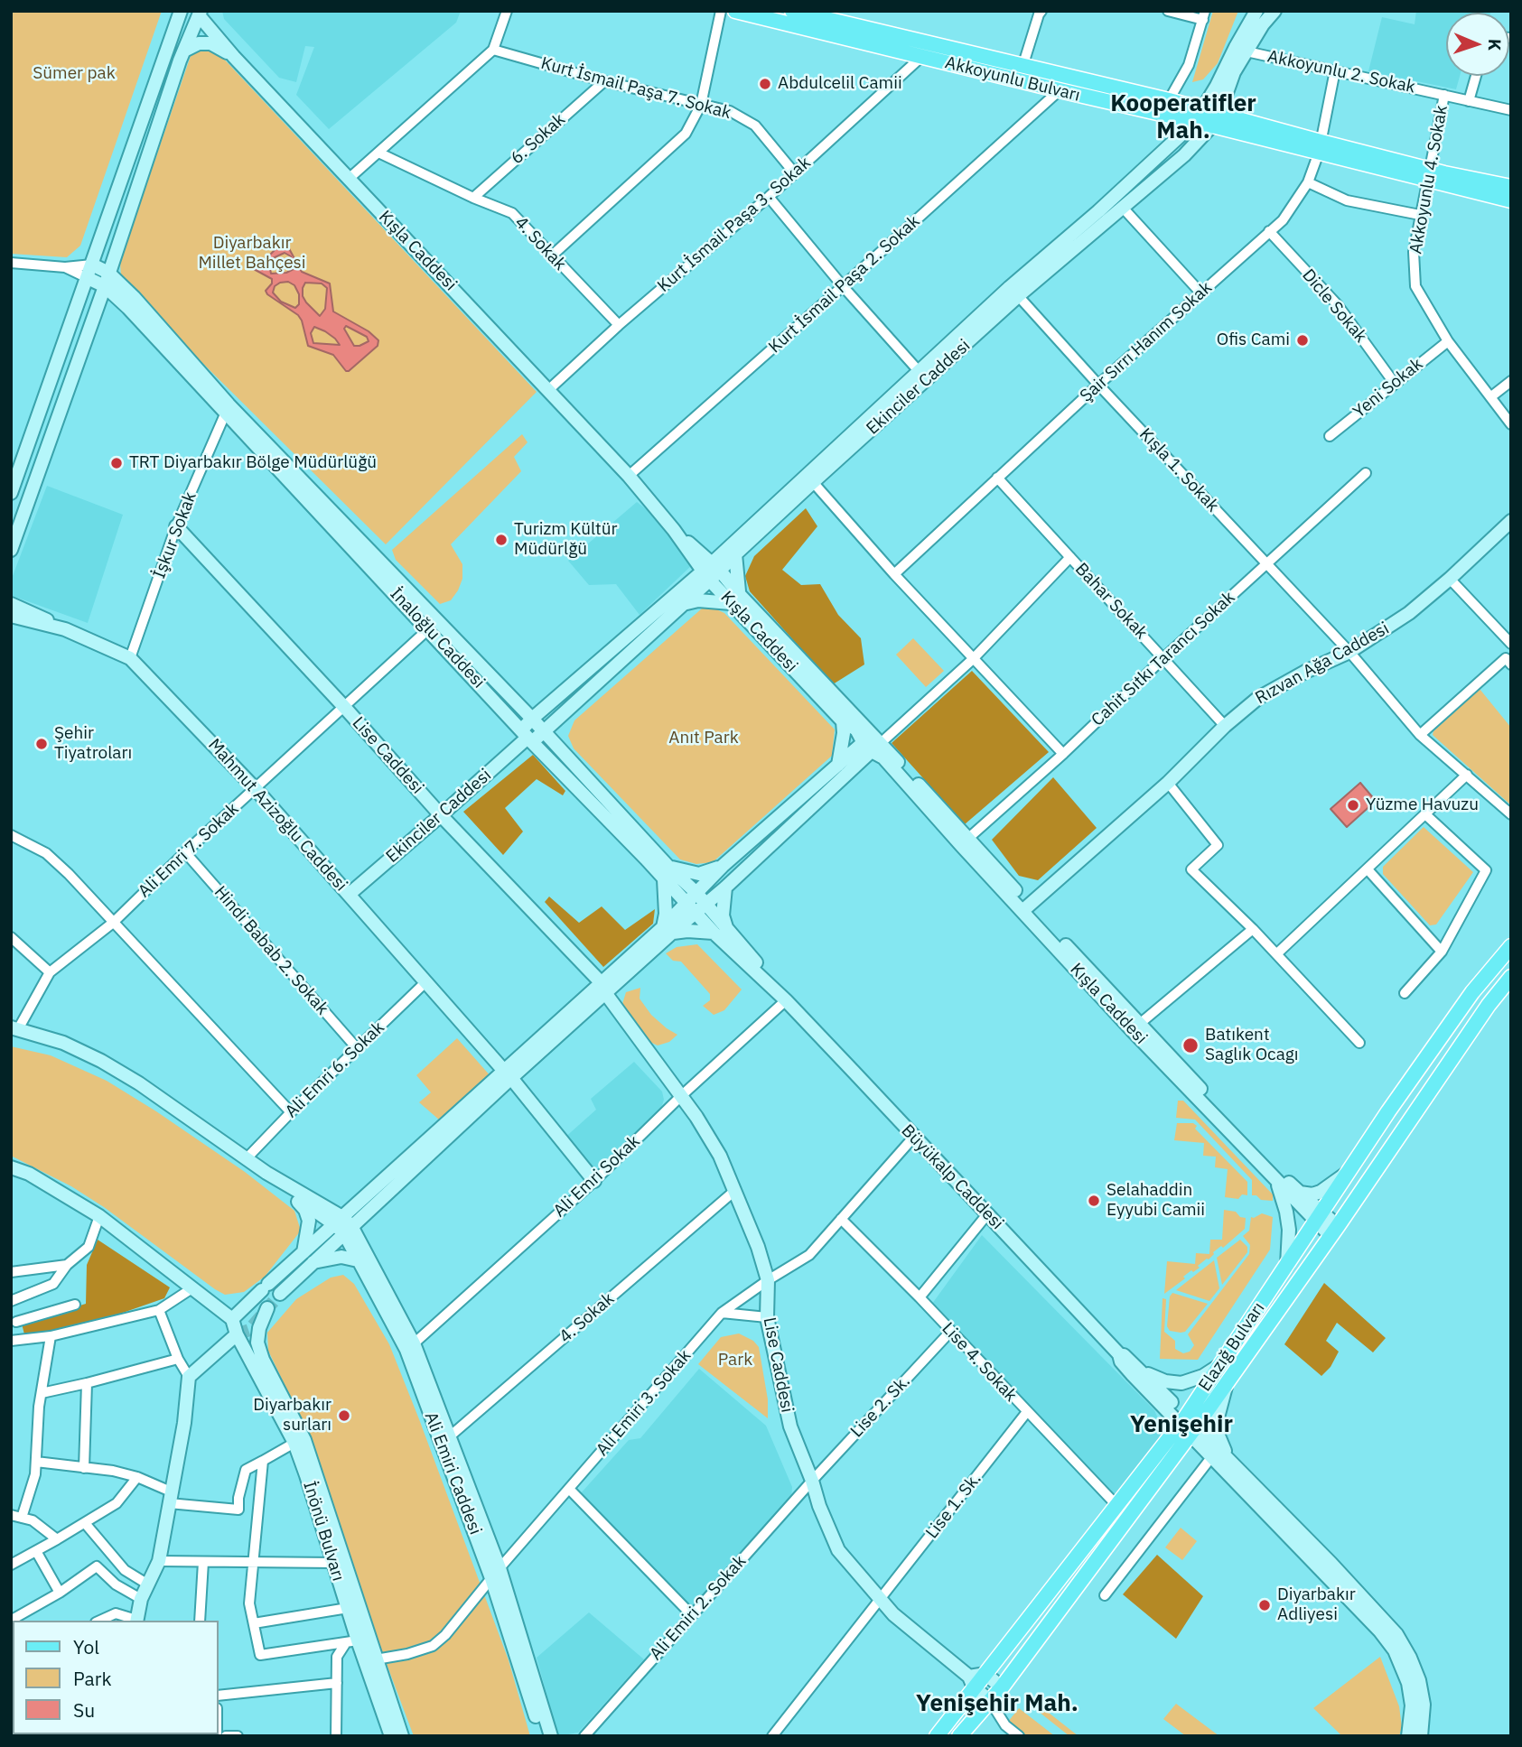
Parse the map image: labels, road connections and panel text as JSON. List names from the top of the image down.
{
  "streets": {
    "main road": ["Akkoyunlu Bulvarı", "Elazığ Bulvarı"],
    "street": [
      "Akkoyunlu 2. Sokak",
      "Kurt İsmail Paşa 7. Sokak",
      "6. Sokak",
      "Akkoyunlu 4. Sokak",
      "Kurt İsmail Paşa 3. Sokak",
      "4. Sokak",
      "Kışla Caddesi",
      "Kurt İsmail Paşa 2. Sokak",
      "Dicle Sokak",
      "Şair Sırrı Hanım Sokak",
      "Ekinciler Caddesi",
      "Yeni Sokak",
      "Kışla 1. Sokak",
      "İşkur Sokak",
      "Bahar Sokak",
      "İnaloğlu Caddesi",
      "Cahit Sıtkı Tarancı Sokak",
      "Rızvan Ağa Caddesi",
      "Lise Caddesi",
      "Mahmut Azizoğlu Caddesi",
      "Ali Emri 7. Sokak",
      "Hindi Babab 2. Sokak",
      "Ali Emri 6. Sokak",
      "Ali Emri Sokak",
      "Büyükalp Caddesi",
      "Lise 4. Sokak",
      "Ali Emiri 3. Sokak",
      "Lise 2. Sk.",
      "Ali Emiri Caddesi",
      "Lise 1. Sk.",
      "İnönü Bulvarı",
      "Ali Emiri 2. Sokak"
    ]
  },
  "crossings": [
    ["Akkoyunlu 2. Sokak", "Akkoyunlu 4. Sokak"],
    ["Akkoyunlu 2. Sokak", "Şair Sırrı Hanım Sokak"],
    ["Akkoyunlu 2. Sokak", "Ekinciler Caddesi"],
    ["Akkoyunlu Bulvarı", "Akkoyunlu 4. Sokak"],
    ["Akkoyunlu Bulvarı", "Kurt İsmail Paşa 3. Sokak"],
    ["Akkoyunlu Bulvarı", "Kurt İsmail Paşa 2. Sokak"],
    ["Akkoyunlu Bulvarı", "Şair Sırrı Hanım Sokak"],
    ["Akkoyunlu Bulvarı", "Ekinciler Caddesi"],
    ["Kurt İsmail Paşa 7. Sokak", "6. Sokak"],
    ["Kurt İsmail Paşa 7. Sokak", "Kurt İsmail Paşa 3. Sokak"],
    ["6. Sokak", "4. Sokak"],
    ["Akkoyunlu 4. Sokak", "Yeni Sokak"],
    ["Kurt İsmail Paşa 3. Sokak", "4. Sokak"],
    ["Kurt İsmail Paşa 3. Sokak", "Kışla Caddesi"],
    ["4. Sokak", "Lise Caddesi"],
    ["4. Sokak", "Ali Emiri Caddesi"],
    ["Kışla Caddesi", "Kurt İsmail Paşa 2. Sokak"],
    ["Kışla Caddesi", "Ekinciler Caddesi"],
    ["Kışla Caddesi", "Cahit Sıtkı Tarancı Sokak"],
    ["Kışla Caddesi", "Rızvan Ağa Caddesi"],
    ["Kışla Caddesi", "Elazığ Bulvarı"],
    ["Dicle Sokak", "Şair Sırrı Hanım Sokak"],
    ["Dicle Sokak", "Yeni Sokak"],
    ["Şair Sırrı Hanım Sokak", "Kışla 1. Sokak"],
    ["Şair Sırrı Hanım Sokak", "Bahar Sokak"],
    ["Ekinciler Caddesi", "Kışla 1. Sokak"],
    ["Ekinciler Caddesi", "İnaloğlu Caddesi"],
    ["Ekinciler Caddesi", "Lise Caddesi"],
    ["Ekinciler Caddesi", "Mahmut Azizoğlu Caddesi"],
    ["Kışla 1. Sokak", "Cahit Sıtkı Tarancı Sokak"],
    ["Kışla 1. Sokak", "Rızvan Ağa Caddesi"],
    ["İşkur Sokak", "İnaloğlu Caddesi"],
    ["İşkur Sokak", "Lise Caddesi"],
    ["İşkur Sokak", "Mahmut Azizoğlu Caddesi"],
    ["Bahar Sokak", "Cahit Sıtkı Tarancı Sokak"],
    ["Bahar Sokak", "Rızvan Ağa Caddesi"],
    ["İnaloğlu Caddesi", "Ali Emri 7. Sokak"],
    ["İnaloğlu Caddesi", "Büyükalp Caddesi"],
    ["Lise Caddesi", "Ali Emri 7. Sokak"],
    ["Lise Caddesi", "Ali Emri Sokak"],
    ["Lise Caddesi", "Elazığ Bulvarı"],
    ["Lise Caddesi", "Ali Emiri 3. Sokak"],
    ["Lise Caddesi", "Lise 2. Sk."],
    ["Lise Caddesi", "Lise 1. Sk."],
    ["Lise Caddesi", "Ali Emiri 2. Sokak"],
    ["Mahmut Azizoğlu Caddesi", "Ali Emri 7. Sokak"],
    ["Mahmut Azizoğlu Caddesi", "Ali Emri 6. Sokak"],
    ["Mahmut Azizoğlu Caddesi", "Ali Emri Sokak"],
    ["Ali Emri 7. Sokak", "Hindi Babab 2. Sokak"],
    ["Hindi Babab 2. Sokak", "Ali Emri 6. Sokak"],
    ["Ali Emri Sokak", "Büyükalp Caddesi"],
    ["Ali Emri Sokak", "Ali Emiri Caddesi"],
    ["Büyükalp Caddesi", "Elazığ Bulvarı"],
    ["Büyükalp Caddesi", "Ali Emiri 3. Sokak"],
    ["Elazığ Bulvarı", "Lise 4. Sokak"],
    ["Lise 4. Sokak", "Ali Emiri 3. Sokak"],
    ["Lise 4. Sokak", "Lise 2. Sk."],
    ["Lise 4. Sokak", "Lise 1. Sk."],
    ["Ali Emiri 3. Sokak", "Ali Emiri Caddesi"],
    ["Lise 2. Sk.", "Ali Emiri 2. Sokak"]
  ],
  "districts": ["Kooperatifler Mah.", "Yenişehir", "Yenişehir Mah."],
  "parks": [
    "Sümer pak",
    "Diyarbakır Millet Bahçesi",
    "Anıt Park",
    "Park"
  ],
  "places": [
    "Abdulcelil Camii",
    "Ofis Cami",
    "TRT Diyarbakır Bölge Müdürlüğü",
    "Turizm Kültür Müdürlğü",
    "Şehir Tiyatroları",
    "Yüzme Havuzu",
    "Batıkent Saglık Ocagı",
    "Selahaddin Eyyubi Camii",
    "Diyarbakır surları",
    "Diyarbakır Adliyesi"
  ],
  "legend": ["Yol", "Park", "Su"],
  "north": "right"
}
